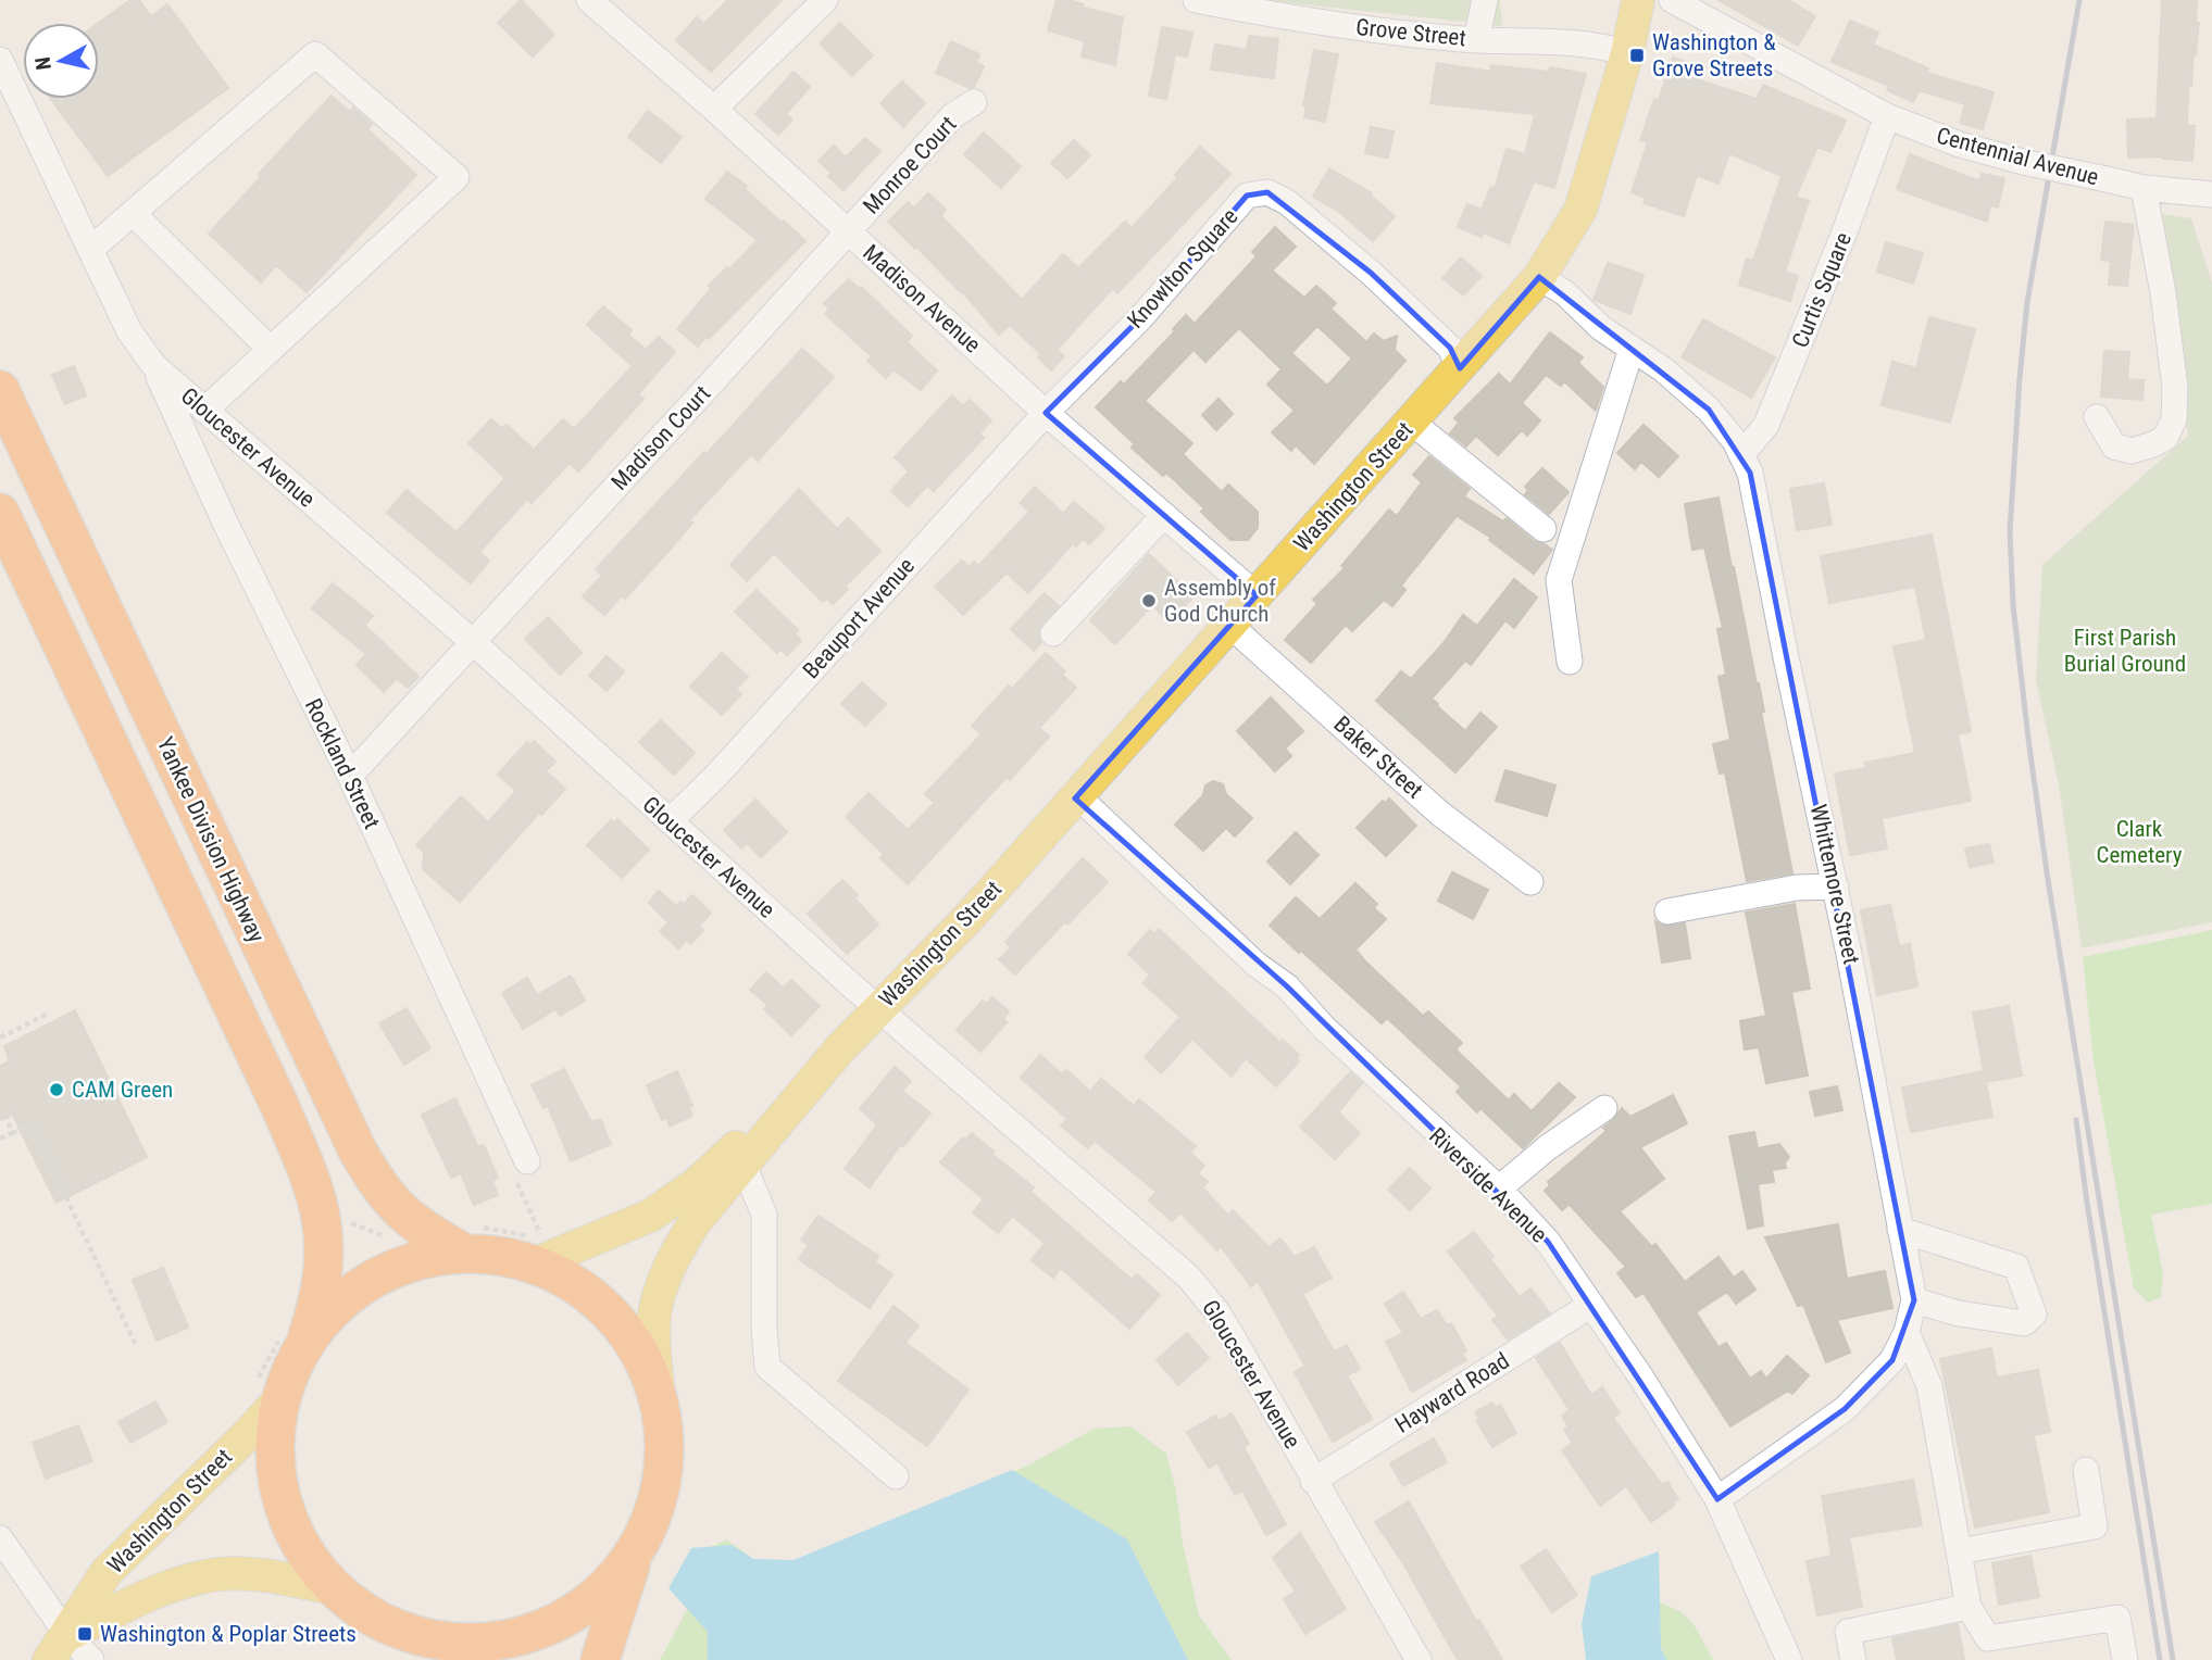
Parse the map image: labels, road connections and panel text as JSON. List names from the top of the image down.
{
  "streets": {
    "highway": ["Yankee Division Highway"],
    "main road": ["Washington Street"],
    "street": [
      "Grove Street",
      "Centennial Avenue",
      "Monroe Court",
      "Knowlton Square",
      "Curtis Square",
      "Madison Avenue",
      "Madison Court",
      "Gloucester Avenue",
      "Beauport Avenue",
      "Baker Street",
      "Rockland Street",
      "Whittemore Street",
      "Riverside Avenue",
      "Hayward Road"
    ]
  },
  "crossings": [
    ["Grove Street", "Washington Street"],
    ["Centennial Avenue", "Curtis Square"],
    ["Monroe Court", "Madison Avenue"],
    ["Monroe Court", "Madison Court"],
    ["Knowlton Square", "Madison Avenue"],
    ["Knowlton Square", "Washington Street"],
    ["Knowlton Square", "Beauport Avenue"],
    ["Curtis Square", "Whittemore Street"],
    ["Madison Avenue", "Madison Court"],
    ["Madison Avenue", "Washington Street"],
    ["Madison Avenue", "Beauport Avenue"],
    ["Madison Court", "Gloucester Avenue"],
    ["Madison Court", "Rockland Street"],
    ["Gloucester Avenue", "Washington Street"],
    ["Gloucester Avenue", "Beauport Avenue"],
    ["Gloucester Avenue", "Rockland Street"],
    ["Gloucester Avenue", "Hayward Road"],
    ["Washington Street", "Baker Street"],
    ["Washington Street", "Whittemore Street"],
    ["Washington Street", "Riverside Avenue"],
    ["Whittemore Street", "Riverside Avenue"],
    ["Riverside Avenue", "Hayward Road"]
  ],
  "parks": ["First Parish Burial Ground", "Clark Cemetery"],
  "places": {
    "transit": ["Washington & Grove Streets", "Washington & Poplar Streets"],
    "other": ["Assembly of God Church", "CAM Green"]
  },
  "north": "left"
}
